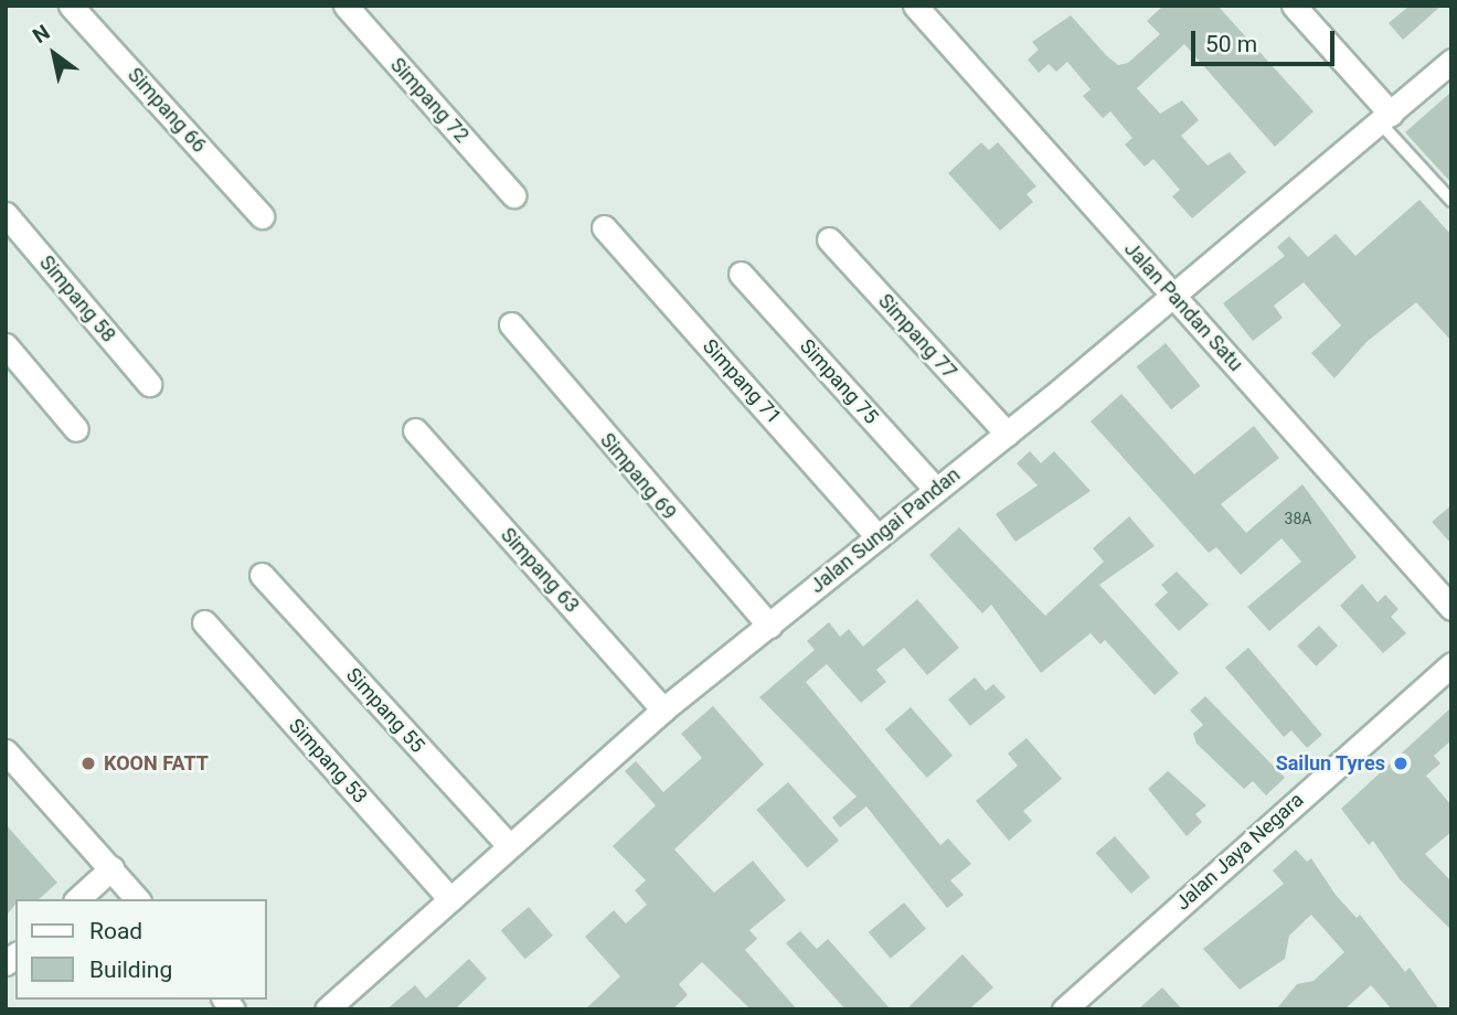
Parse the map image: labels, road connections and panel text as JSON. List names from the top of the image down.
{
  "streets": {
    "street": [
      "Simpang 72",
      "Simpang 66",
      "Simpang 58",
      "Jalan Pandan Satu",
      "Simpang 77",
      "Simpang 71",
      "Simpang 75",
      "Simpang 69",
      "Jalan Sungai Pandan",
      "Simpang 63",
      "Simpang 55",
      "Simpang 53",
      "Jalan Jaya Negara"
    ]
  },
  "crossings": [
    ["Jalan Pandan Satu", "Jalan Sungai Pandan"],
    ["Simpang 77", "Jalan Sungai Pandan"],
    ["Simpang 71", "Jalan Sungai Pandan"],
    ["Simpang 75", "Jalan Sungai Pandan"],
    ["Simpang 69", "Jalan Sungai Pandan"],
    ["Jalan Sungai Pandan", "Simpang 63"],
    ["Jalan Sungai Pandan", "Simpang 55"],
    ["Jalan Sungai Pandan", "Simpang 53"]
  ],
  "places": ["KOON FATT", "Sailun Tyres"],
  "house_numbers": ["38A"],
  "legend": ["Road", "Building"],
  "scale_bar": "50 m",
  "north": "top left"
}
